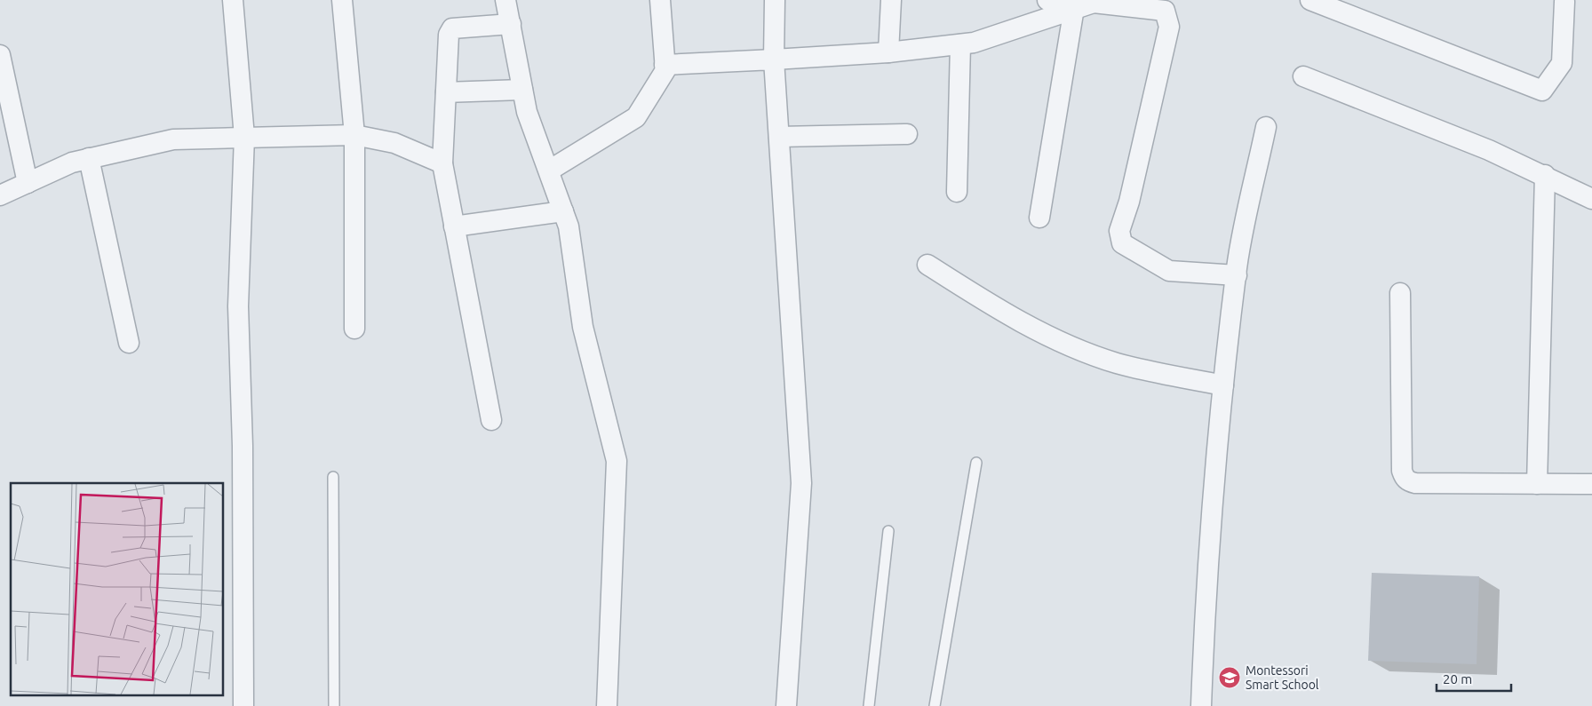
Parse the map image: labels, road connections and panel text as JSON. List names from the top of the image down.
{
  "places": {
    "school or university": ["Montessori Smart School"]
  },
  "scale_bar": "20 m"
}
